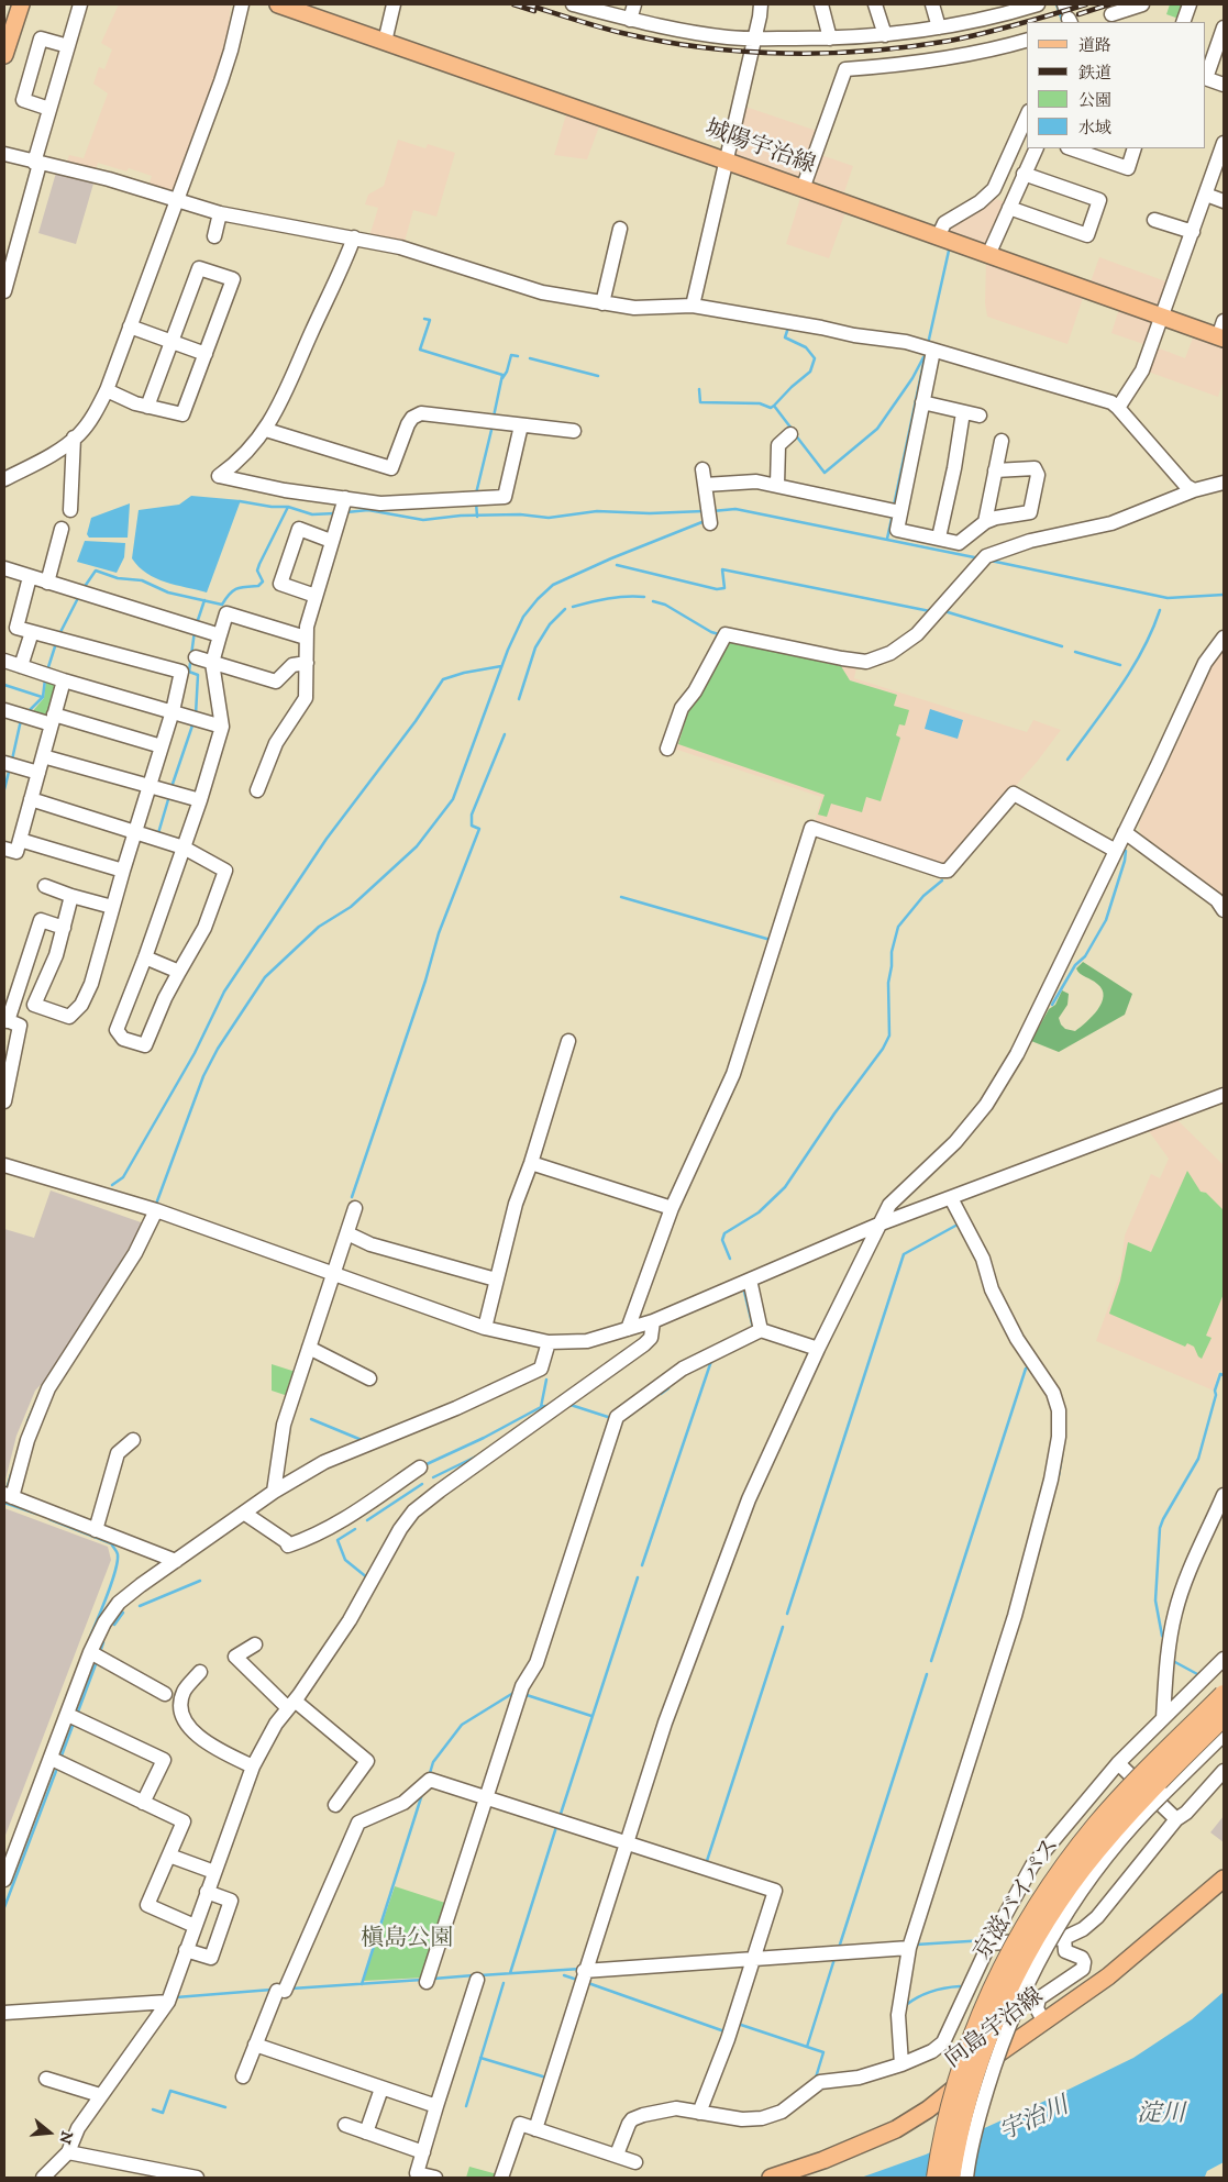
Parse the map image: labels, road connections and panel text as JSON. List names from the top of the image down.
{
  "streets": {
    "highway": ["京滋バイパス"],
    "main road": ["城陽宇治線", "向島宇治線"]
  },
  "water": ["淀川", "宇治川"],
  "parks": ["槇島公園"],
  "legend": [
    "道路",
    "鉄道",
    "公園",
    "水域"
  ],
  "north": "right"
}
